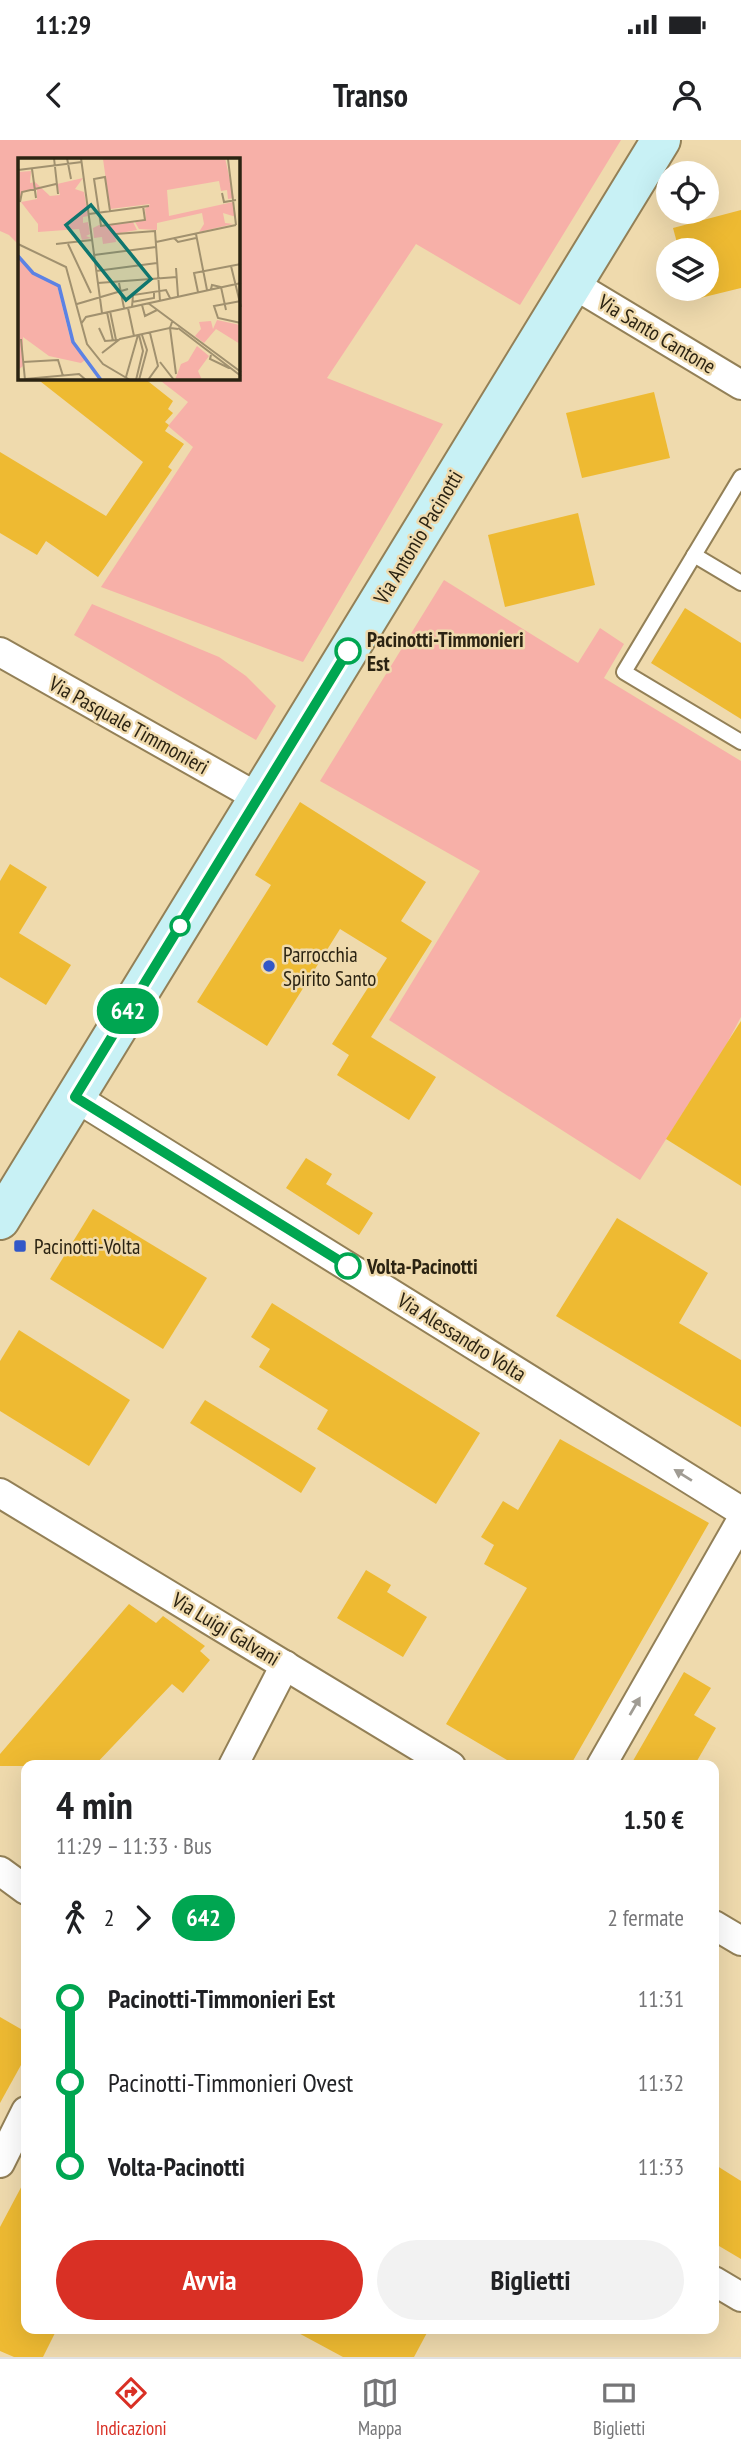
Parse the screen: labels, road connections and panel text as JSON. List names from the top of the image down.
{
  "streets": {
    "main road": ["Via Antonio Pacinotti"],
    "street": [
      "Via Santo Cantone",
      "Via Pasquale Timmonieri",
      "Via Alessandro Volta",
      "Via Luigi Galvani"
    ]
  },
  "crossings": [
    ["Via Santo Cantone", "Via Antonio Pacinotti"],
    ["Via Antonio Pacinotti", "Via Pasquale Timmonieri"],
    ["Via Antonio Pacinotti", "Via Alessandro Volta"]
  ],
  "one_way": ["Via Alessandro Volta"],
  "places": {
    "other": ["Pacinotti-Timmonieri Est", "Parrocchia Spirito Santo", "Volta-Pacinotti"],
    "transit": ["Pacinotti-Volta"]
  },
  "lines": ["bus line 642"],
  "page": {
    "status": "11:29",
    "header": "Transo",
    "on_map": "642",
    "heading": ["4 min", "11:29 – 11:33 · Bus", "1.50 €"],
    "legs": ["2", "642", "2 fermate"],
    "list": [
      {
        "name": "Pacinotti-Timmonieri Est",
        "value": "11:31"
      },
      {
        "name": "Pacinotti-Timmonieri Ovest",
        "value": "11:32"
      },
      {
        "name": "Volta-Pacinotti",
        "value": "11:33"
      }
    ],
    "buttons": ["Avvia", "Biglietti"],
    "tabs": ["Indicazioni", "Mappa", "Biglietti"]
  }
}
